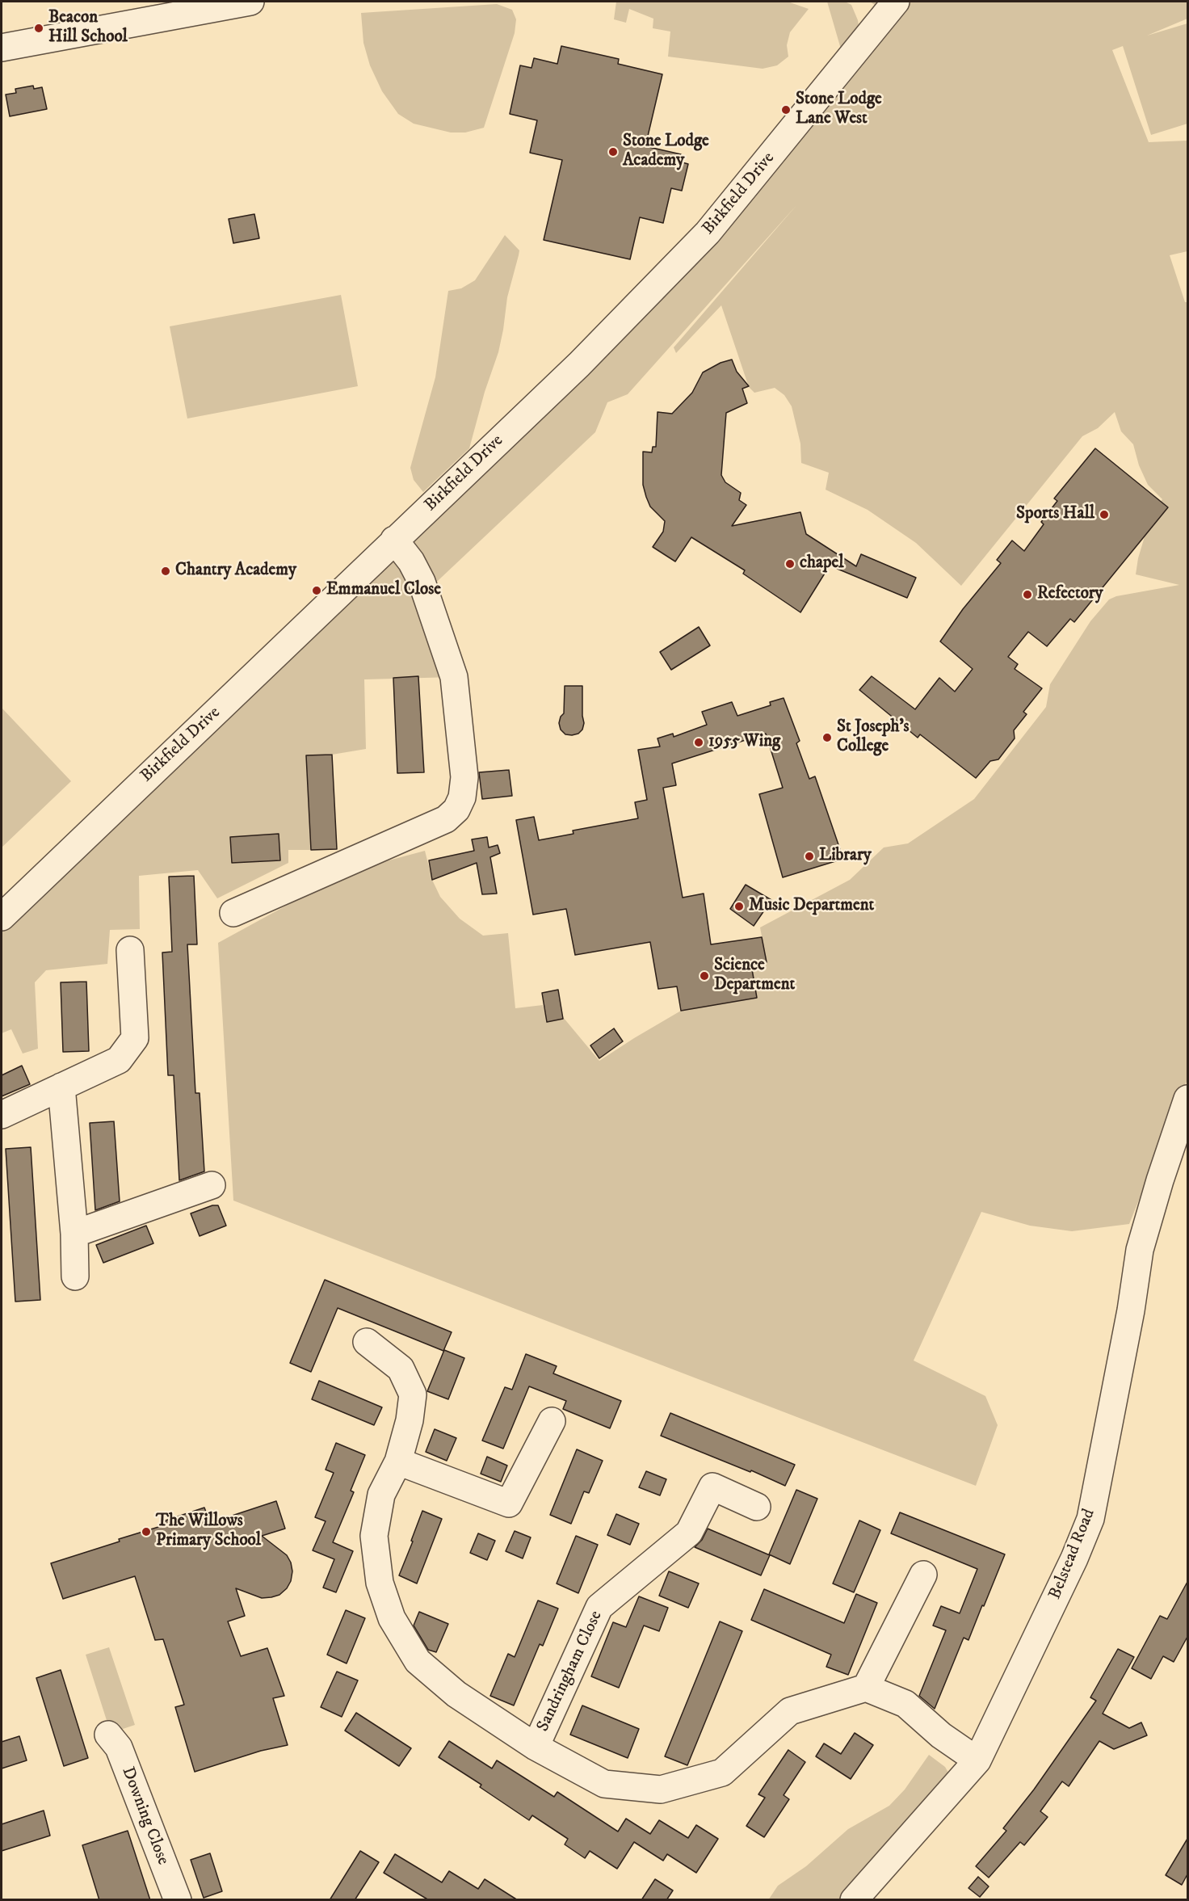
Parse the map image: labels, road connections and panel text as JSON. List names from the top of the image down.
{
  "streets": {
    "street": [
      "Birkfield Drive",
      "Belstead Road",
      "Sandringham Close",
      "Downing Close"
    ]
  },
  "places": [
    "Beacon Hill School",
    "Stone Lodge Lane West",
    "Stone Lodge Academy",
    "Sports Hall",
    "chapel",
    "Chantry Academy",
    "Emmanuel Close",
    "Refectory",
    "St Joseph's College",
    "1955 Wing",
    "Library",
    "Music Department",
    "Science Department",
    "The Willows Primary School"
  ]
}
